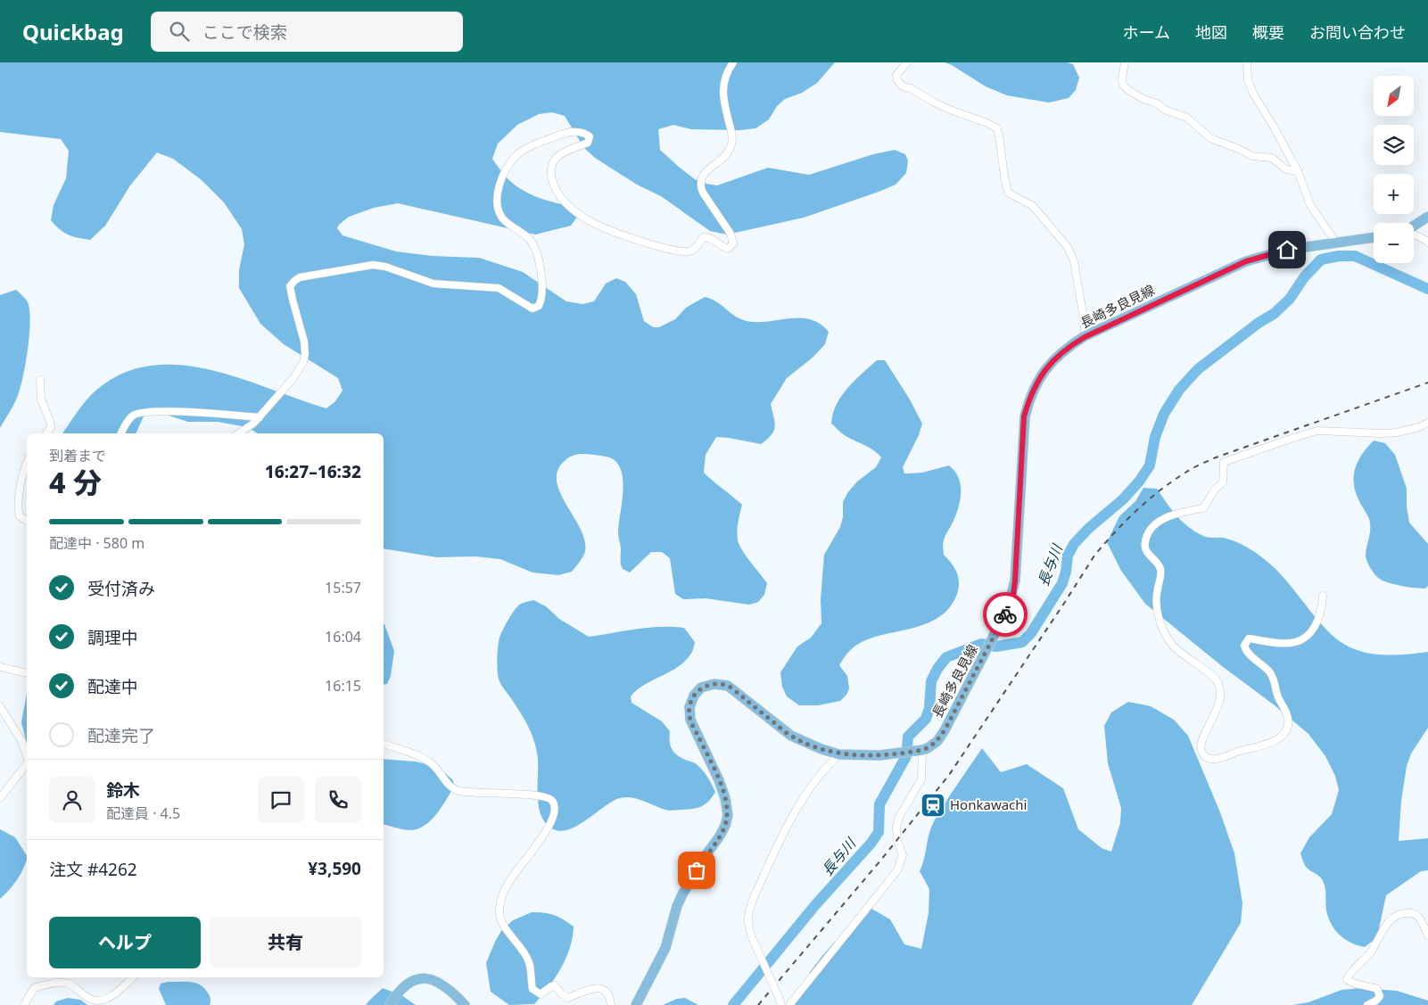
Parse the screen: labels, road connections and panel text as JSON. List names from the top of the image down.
{
  "streets": {
    "main road": ["長崎多良見線"]
  },
  "water": ["長与川"],
  "places": {
    "station": ["Honkawachi"]
  },
  "north": "bottom left",
  "page": {
    "header": "Quickbag",
    "search": "ここで検索",
    "nav": [
      "ホーム",
      "地図",
      "概要",
      "お問い合わせ"
    ],
    "map_buttons": ["+", "−"],
    "heading": ["4 分", "到着まで", "16:27–16:32"],
    "panel": [
      "鈴木",
      "配達員 · 4.5",
      "注文 #4262",
      "¥3,590"
    ],
    "bar": "配達中 · 580 m",
    "list": [
      ["受付済み", "15:57"],
      ["調理中", "16:04"],
      ["配達中", "16:15"],
      "配達完了"
    ],
    "buttons": ["ヘルプ", "共有"]
  }
}
